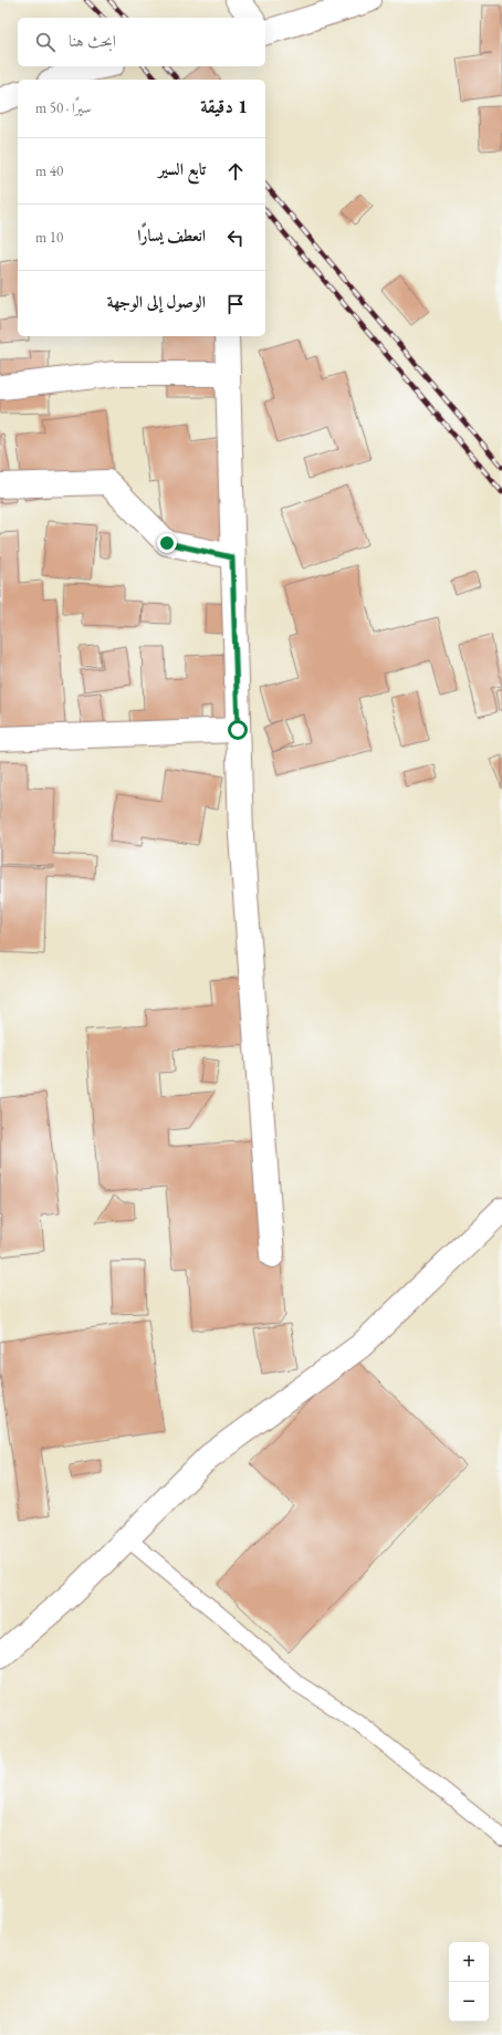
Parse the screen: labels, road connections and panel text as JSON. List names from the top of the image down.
{
  "page": {
    "search": "ابحث هنا",
    "heading": ["1 دقيقة", "سيرًا · 50 m"],
    "list": [
      ["تابع السير", "40 m"],
      ["انعطف يسارًا", "10 m"],
      "الوصول إلى الوجهة"
    ],
    "map_buttons": ["+", "−"]
  }
}
